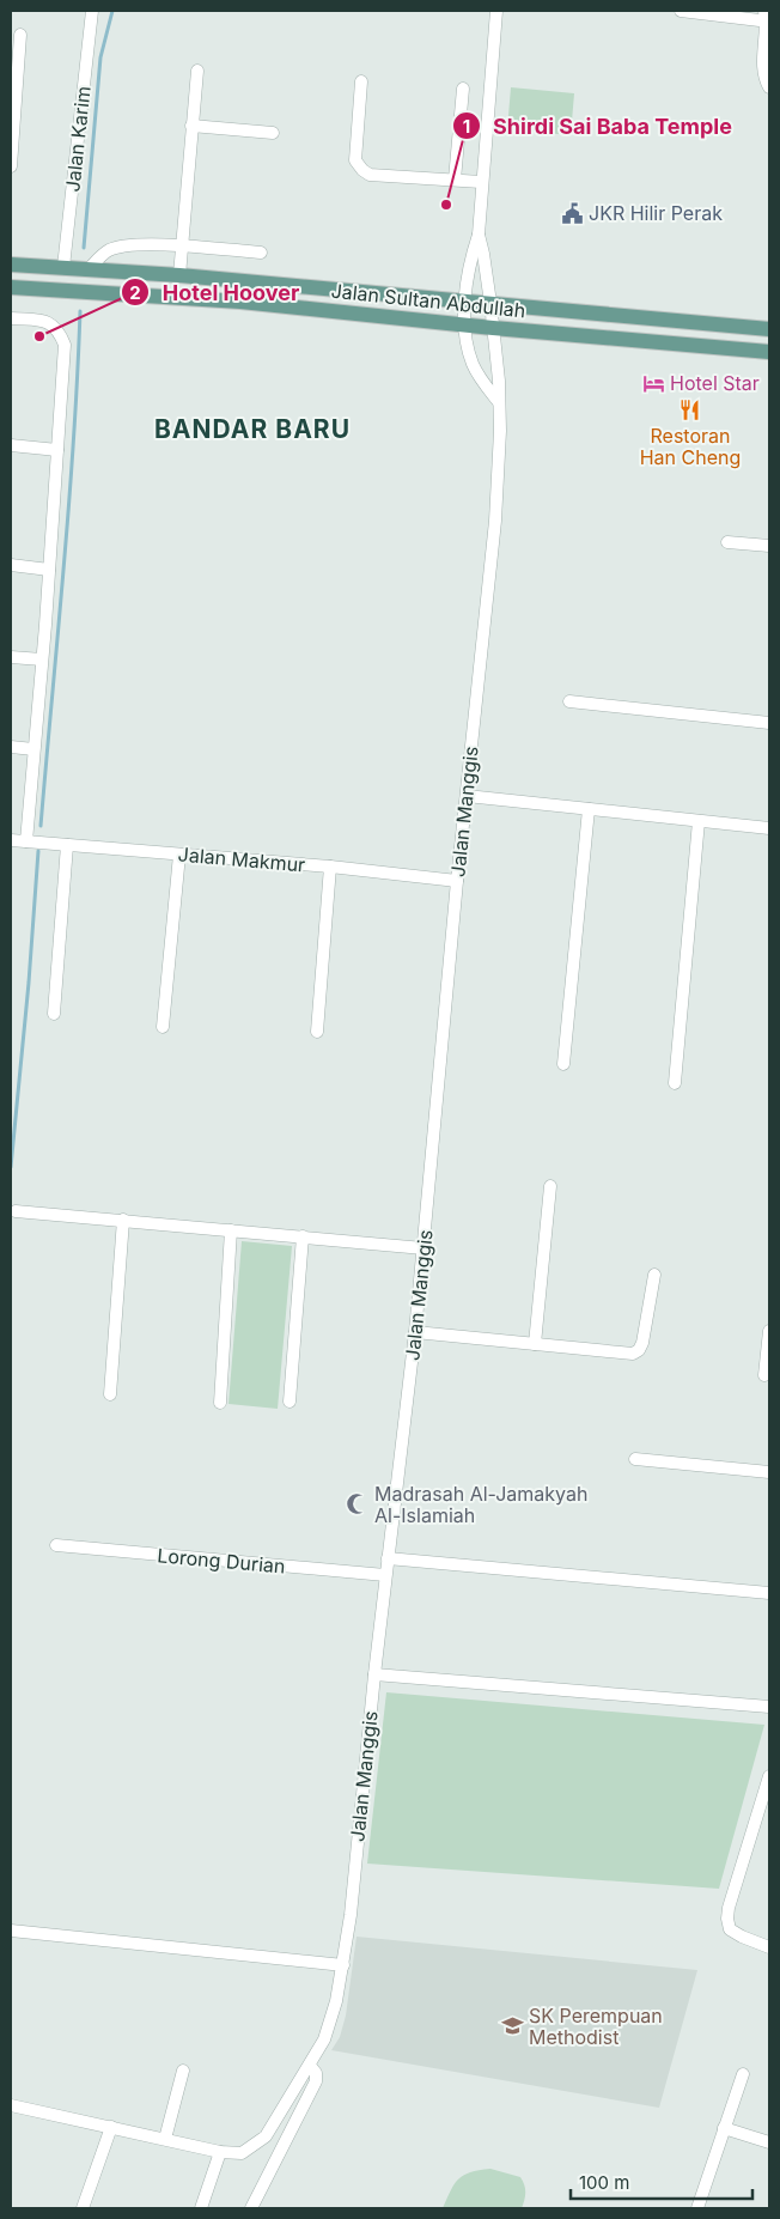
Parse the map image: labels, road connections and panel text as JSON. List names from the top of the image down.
{
  "streets": {
    "main road": ["Jalan Sultan Abdullah"],
    "street": [
      "Jalan Karim",
      "Jalan Manggis",
      "Jalan Makmur",
      "Lorong Durian"
    ]
  },
  "crossings": [
    ["Jalan Karim", "Jalan Sultan Abdullah"],
    ["Jalan Sultan Abdullah", "Jalan Manggis"],
    ["Jalan Manggis", "Jalan Makmur"],
    ["Jalan Manggis", "Lorong Durian"]
  ],
  "districts": ["BANDAR BARU"],
  "places": {
    "other": ["Shirdi Sai Baba Temple", "Hotel Hoover"],
    "public building": ["JKR Hilir Perak"],
    "hotel": ["Hotel Star"],
    "restaurant": ["Restoran Han Cheng"],
    "mosque": ["Madrasah Al-Jamakyah Al-Islamiah"],
    "school or university": ["SK Perempuan Methodist"]
  },
  "scale_bar": "100 m"
}
